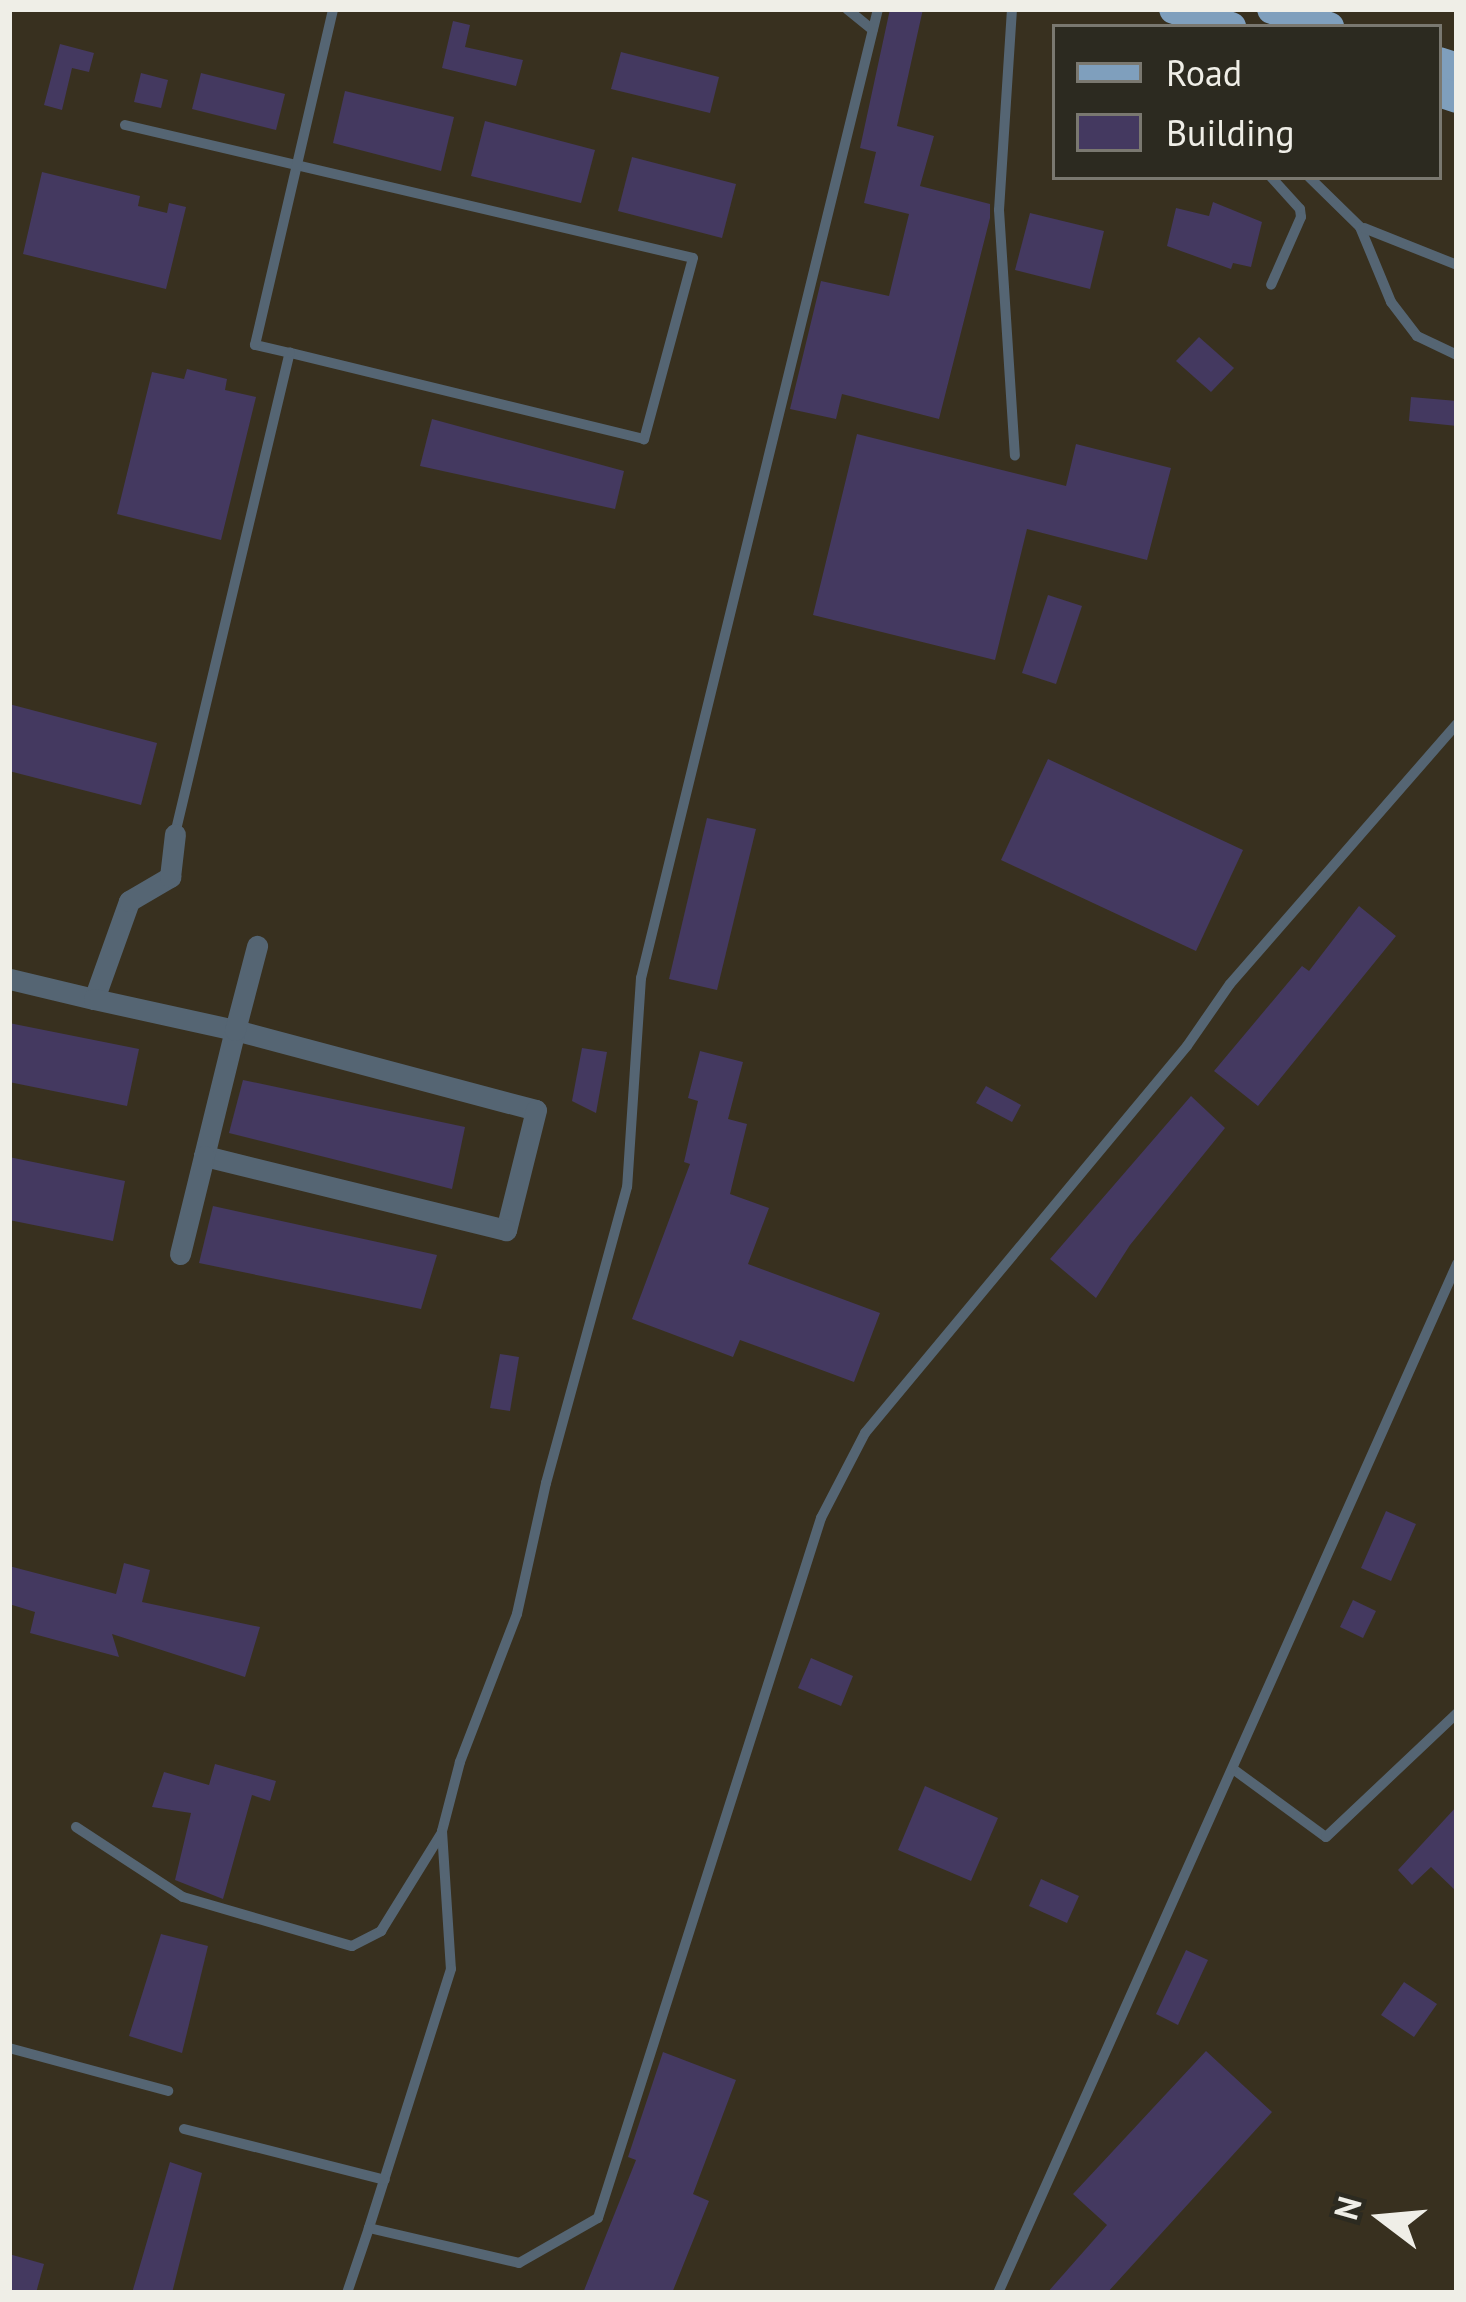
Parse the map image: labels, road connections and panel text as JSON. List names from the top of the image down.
{
  "legend": ["Road", "Building"],
  "north": "left"
}
